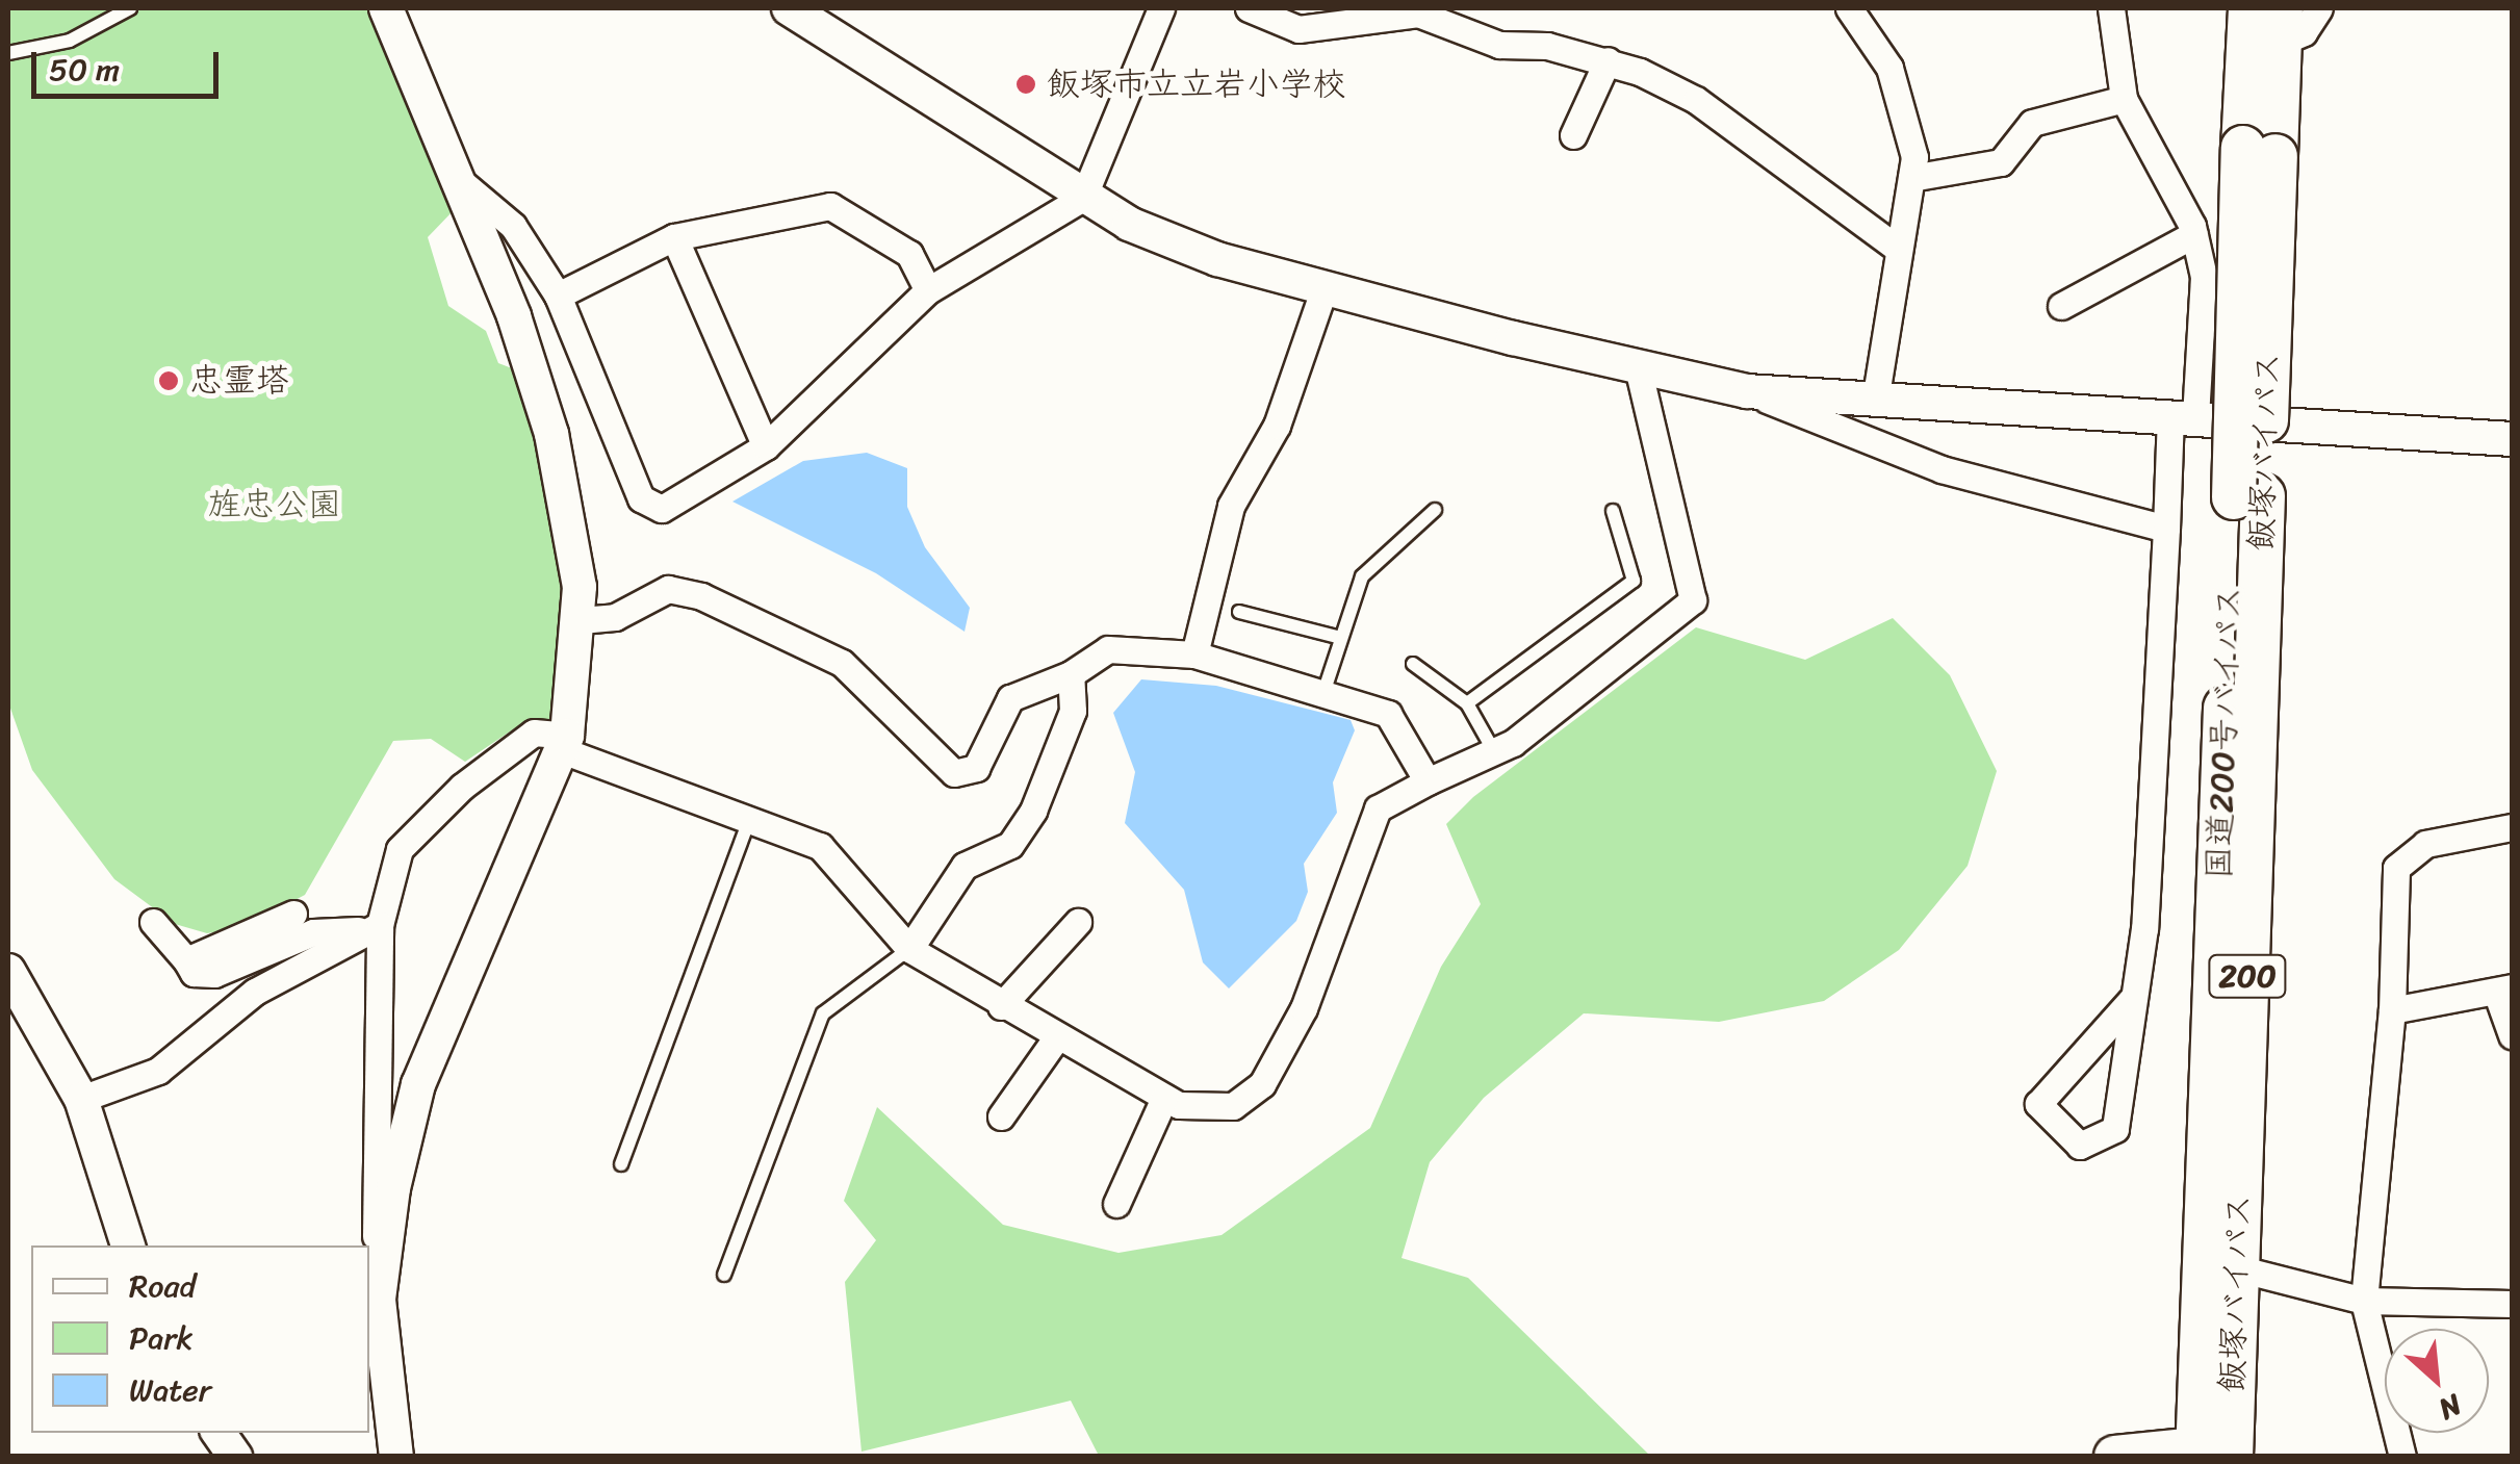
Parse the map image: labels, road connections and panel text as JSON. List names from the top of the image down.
{
  "streets": {
    "highway": ["国道200号バイパス", "200"]
  },
  "crossings": [
    ["国道200号バイパス", "200"]
  ],
  "parks": ["旌忠公園"],
  "places": ["飯塚市立立岩小学校", "忠霊塔"],
  "legend": ["Road", "Park", "Water"],
  "scale_bar": "50 m",
  "north": "bottom right"
}
